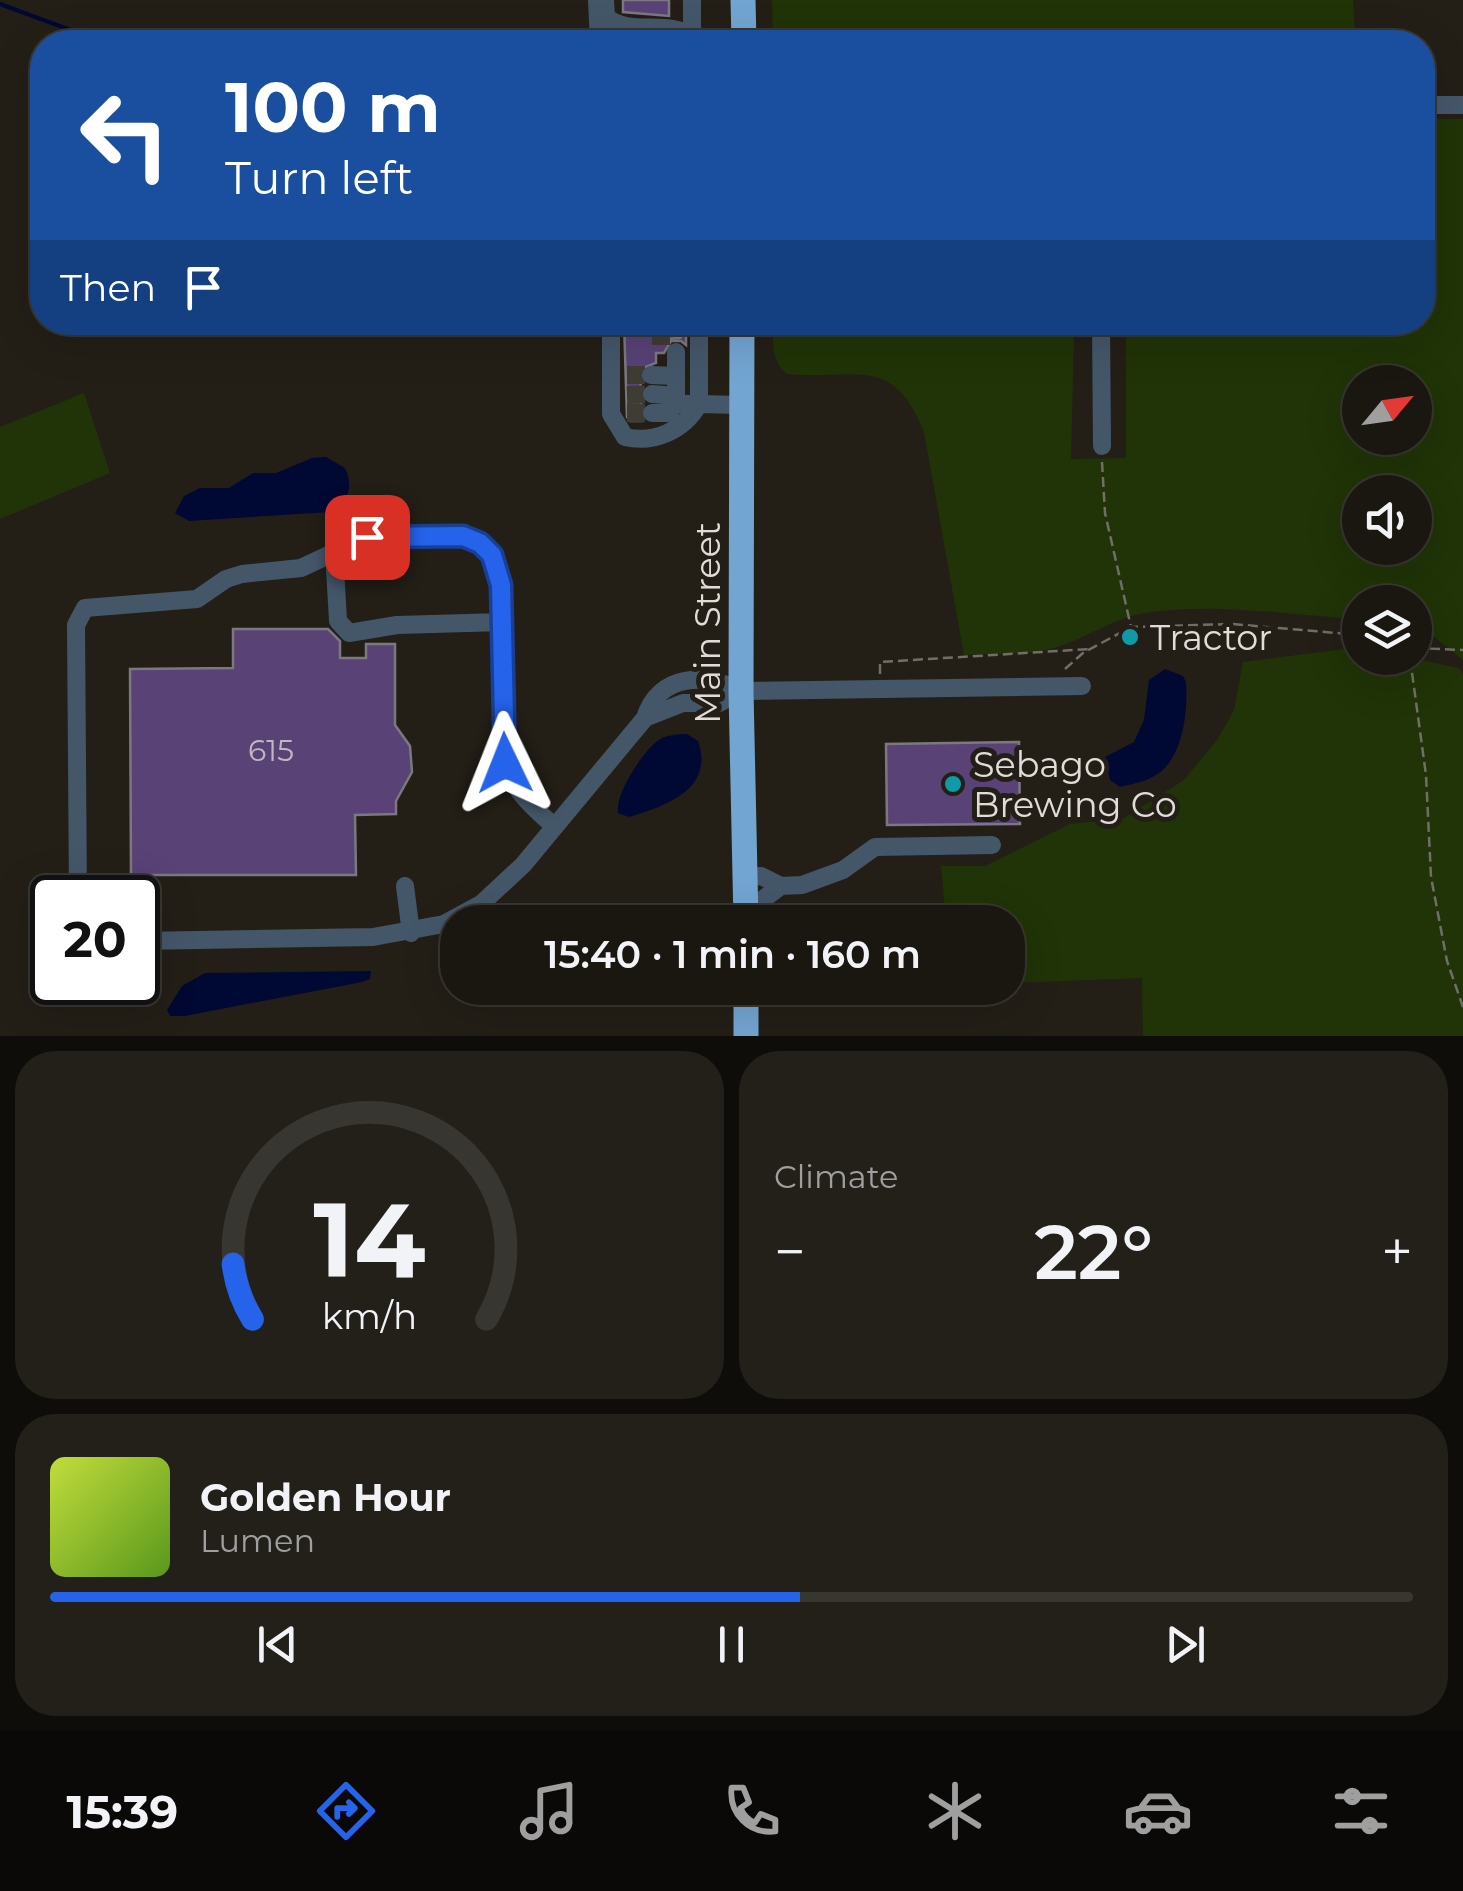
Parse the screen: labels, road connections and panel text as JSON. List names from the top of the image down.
{
  "streets": {
    "highway": ["Main Street"]
  },
  "places": ["Tractor", "Sebago Brewing Co"],
  "house_numbers": ["615"],
  "north": "top right",
  "page": {
    "turn": ["100 m", "Turn left"],
    "then": "Then",
    "limit": "20",
    "trip": "15:40 · 1 min · 160 m",
    "tile": "Climate",
    "heat": ["−", "22°", "+"],
    "song": ["Golden Hour", "Lumen"],
    "tabs": "15:39",
    "gauge": ["14", "km/h"]
  }
}
